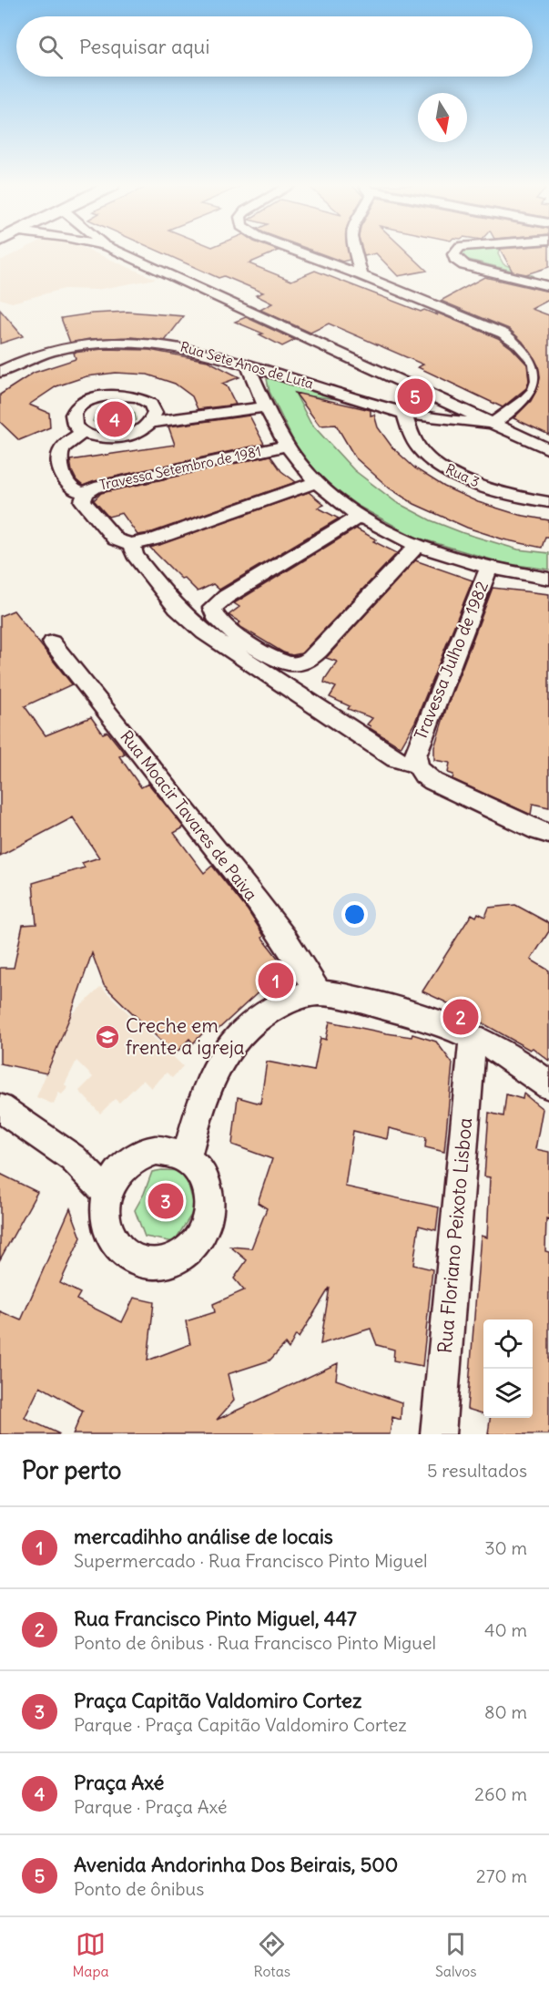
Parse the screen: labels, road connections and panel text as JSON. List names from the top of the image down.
{
  "streets": {
    "street": [
      "Rua Sete Anos de Luta",
      "Travessa Setembro de 1981",
      "Rua 3",
      "Travessa Julho de 1982",
      "Rua Moacir Tavares de Paiva",
      "Rua Floriano Peixoto Lisboa"
    ]
  },
  "crossings": [
    ["Rua Sete Anos de Luta", "Rua 3"]
  ],
  "places": {
    "school or university": ["Creche em frente a igreja"]
  },
  "north": "bottom",
  "page": {
    "search": "Pesquisar aqui",
    "pins": [
      "5",
      "4",
      "1",
      "2",
      "3"
    ],
    "heading": ["Por perto", "5 resultados"],
    "list": [
      {
        "mark": "1",
        "name": "mercadihho análise de locais",
        "note": "Supermercado · Rua Francisco Pinto Miguel",
        "value": "30 m"
      },
      {
        "mark": "2",
        "name": "Rua Francisco Pinto Miguel, 447",
        "note": "Ponto de ônibus · Rua Francisco Pinto Miguel",
        "value": "40 m"
      },
      {
        "mark": "3",
        "name": "Praça Capitão Valdomiro Cortez",
        "note": "Parque · Praça Capitão Valdomiro Cortez",
        "value": "80 m"
      },
      {
        "mark": "4",
        "name": "Praça Axé",
        "note": "Parque · Praça Axé",
        "value": "260 m"
      },
      {
        "mark": "5",
        "name": "Avenida Andorinha Dos Beirais, 500",
        "note": "Ponto de ônibus",
        "value": "270 m"
      }
    ],
    "nav": ["Mapa", "Rotas", "Salvos"]
  }
}
